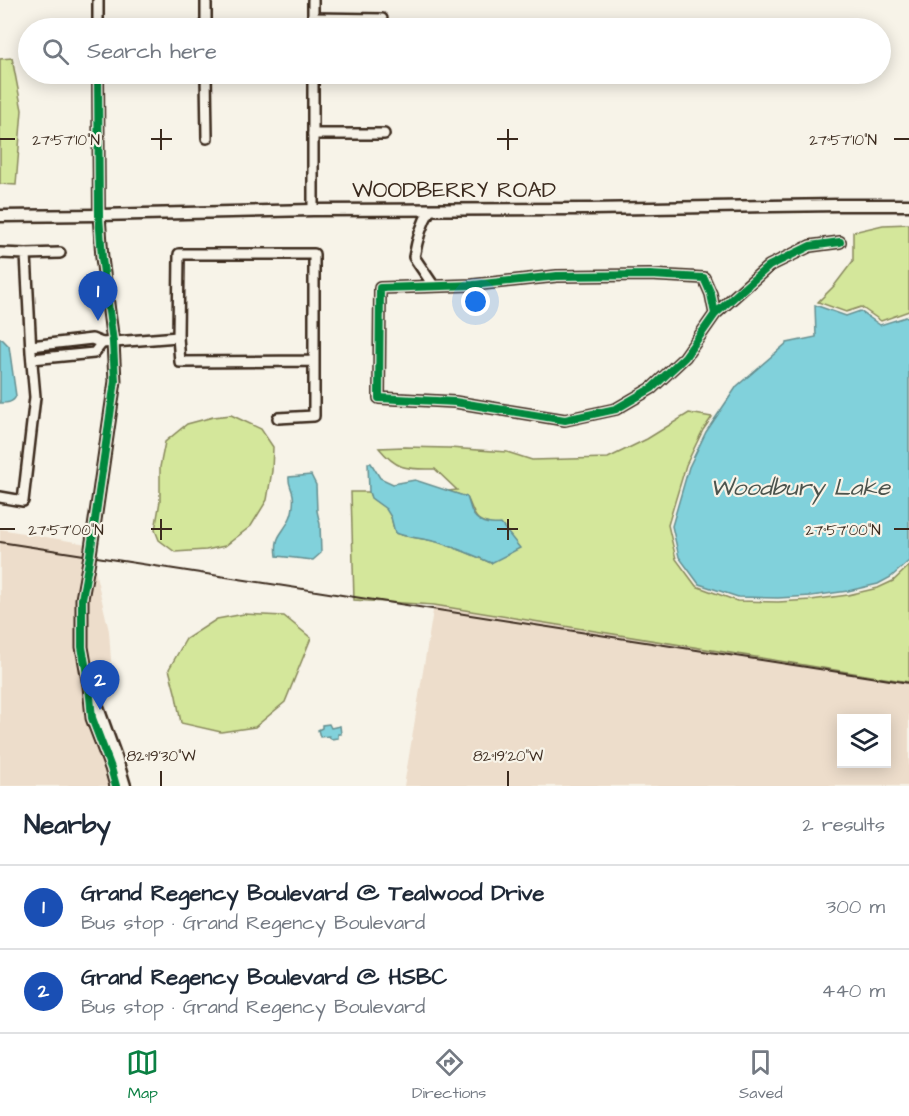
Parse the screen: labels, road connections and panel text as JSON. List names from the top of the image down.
{
  "streets": {
    "street": ["WOODBERRY ROAD"]
  },
  "water": ["Woodbury Lake"],
  "page": {
    "search": "Search here",
    "pins": ["1", "2"],
    "heading": ["Nearby", "2 results"],
    "list": [
      {
        "mark": "1",
        "name": "Grand Regency Boulevard @ Tealwood Drive",
        "note": "Bus stop · Grand Regency Boulevard",
        "value": "300 m"
      },
      {
        "mark": "2",
        "name": "Grand Regency Boulevard @ HSBC",
        "note": "Bus stop · Grand Regency Boulevard",
        "value": "440 m"
      }
    ],
    "nav": ["Map", "Directions", "Saved"]
  },
  "coordinates": [
    "27°57'10\"N",
    "27°57'00\"N",
    "82°19'30\"W",
    "82°19'20\"W"
  ]
}
